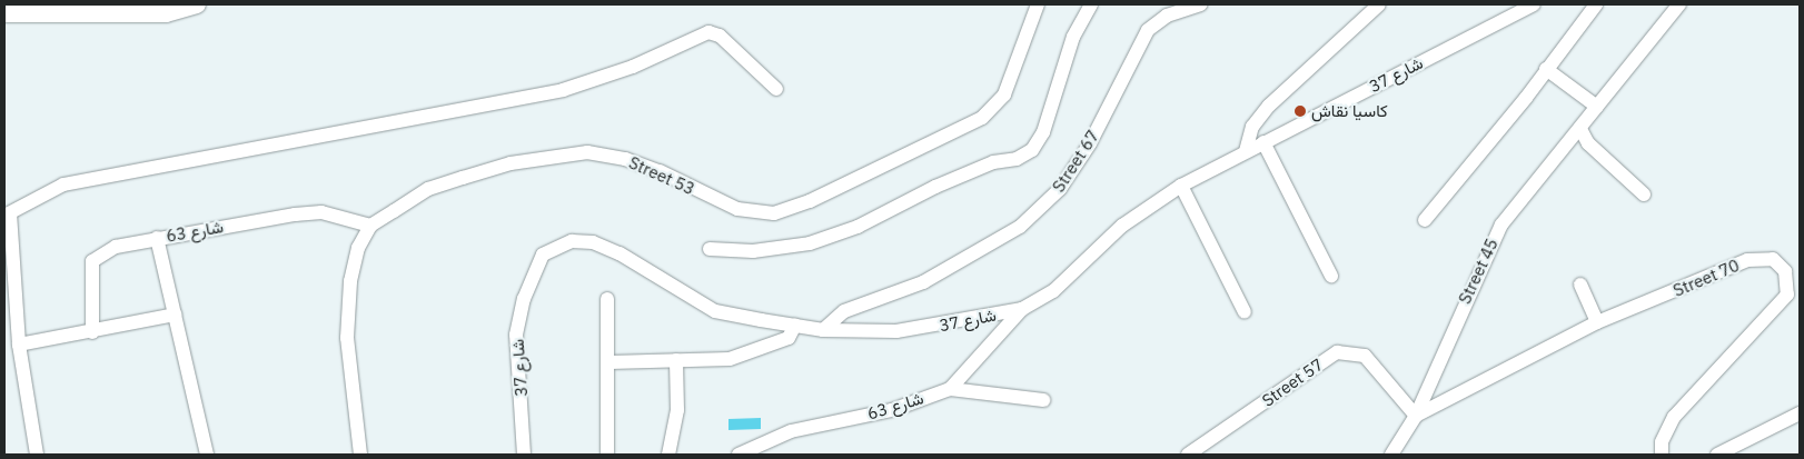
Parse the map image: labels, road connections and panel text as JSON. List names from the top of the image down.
{
  "streets": {
    "street": [
      "شارع 37",
      "Street 67",
      "Street 53",
      "شارع 63",
      "Street 45",
      "Street 70",
      "Street 57"
    ]
  },
  "crossings": [
    ["شارع 37", "Street 67"],
    ["شارع 37", "شارع 63"],
    ["Street 53", "شارع 63"],
    ["Street 45", "Street 70"],
    ["Street 45", "Street 57"],
    ["Street 70", "Street 57"]
  ],
  "places": ["كاسيا نقاش"]
}
